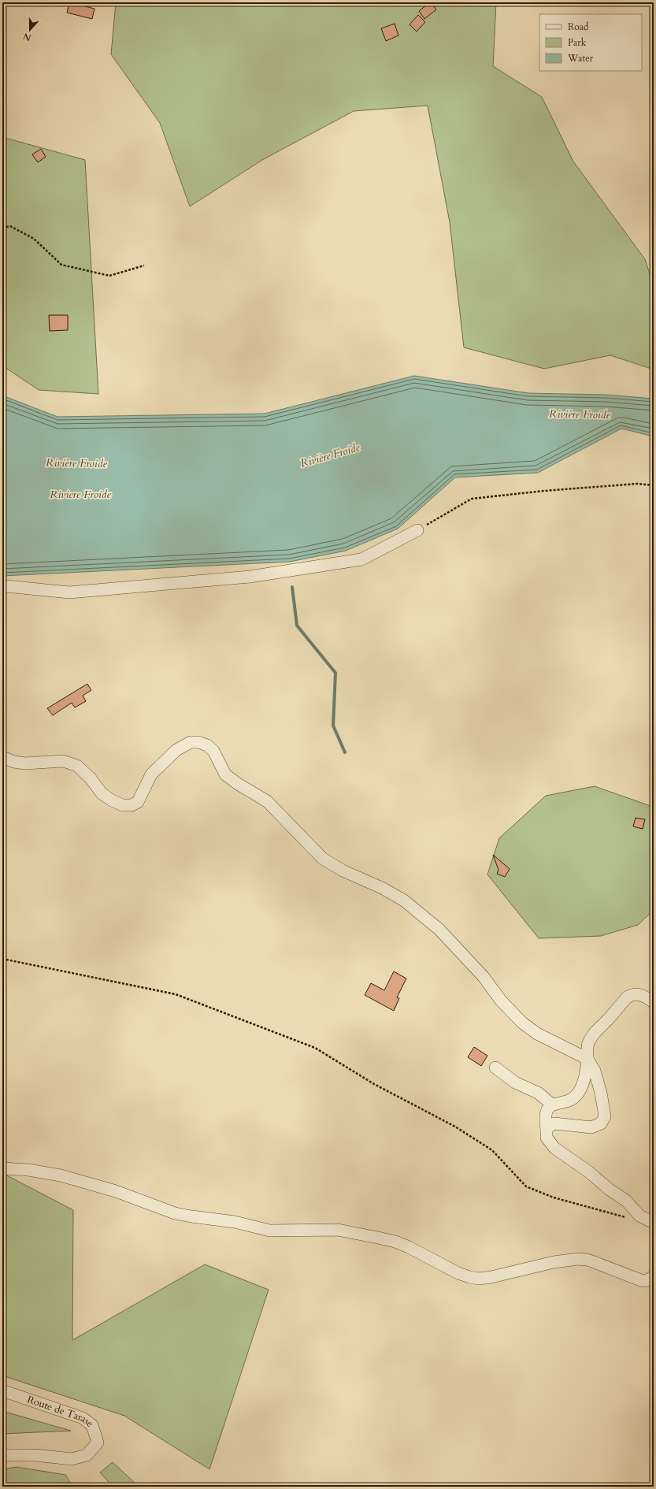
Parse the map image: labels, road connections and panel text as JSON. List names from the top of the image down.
{
  "streets": {
    "street": ["Route de Tarase"]
  },
  "water": ["Rivière Froide", "Riviere Froide"],
  "legend": ["Road", "Park", "Water"],
  "north": "bottom"
}
